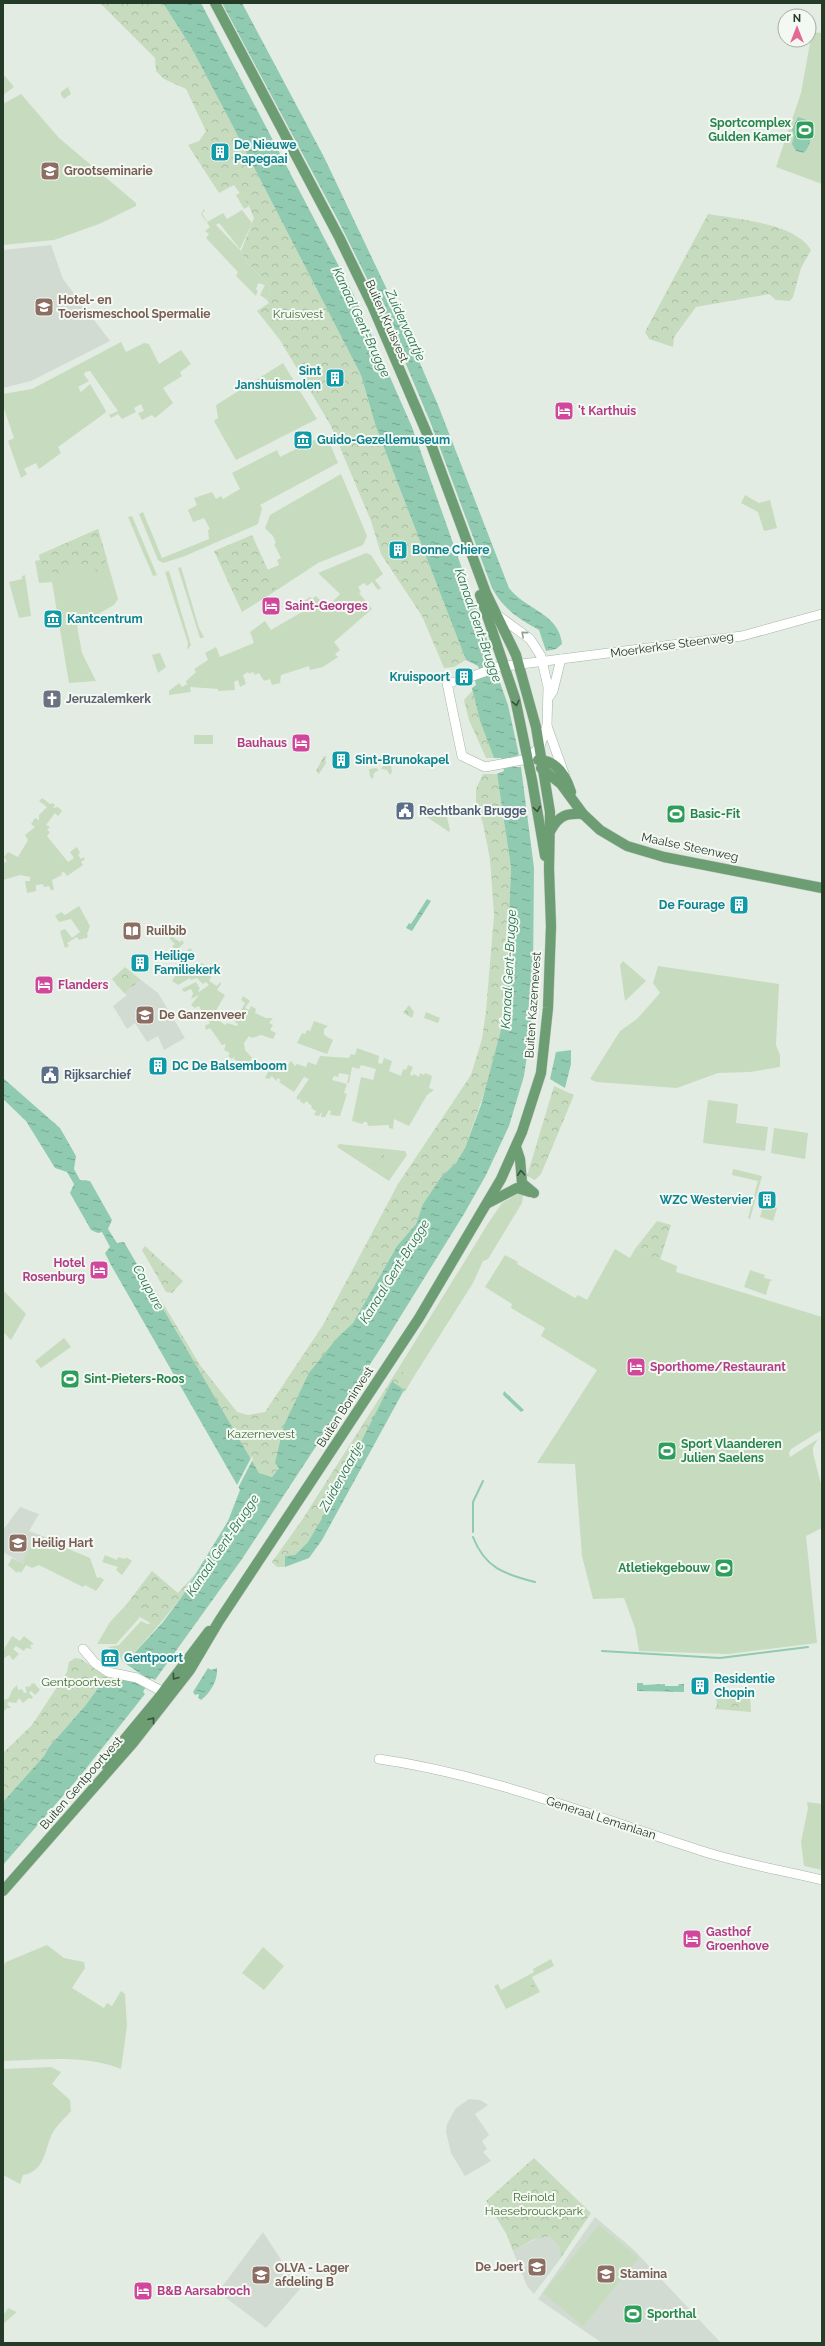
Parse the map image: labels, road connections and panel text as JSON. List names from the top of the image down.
{
  "streets": {
    "main road": [
      "Buiten Kruisvest",
      "Maalse Steenweg",
      "Buiten Kazernevest",
      "Buiten Boninvest",
      "Buiten Gentpoortvest"
    ],
    "street": ["Moerkerkse Steenweg", "Generaal Lemanlaan"]
  },
  "crossings": [
    ["Buiten Kruisvest", "Moerkerkse Steenweg"],
    ["Buiten Kruisvest", "Maalse Steenweg"],
    ["Buiten Kruisvest", "Buiten Kazernevest"],
    ["Maalse Steenweg", "Buiten Kazernevest"],
    ["Buiten Kazernevest", "Buiten Boninvest"],
    ["Buiten Boninvest", "Buiten Gentpoortvest"]
  ],
  "water": ["Kanaal Gent-Brugge", "Zuidervaartje", "Coupure"],
  "parks": [
    "Kruisvest",
    "Kazernevest",
    "Gentpoortvest",
    "Reinold Haesebrouckpark"
  ],
  "places": {
    "sports": [
      "Sportcomplex Gulden Kamer",
      "Basic-Fit",
      "Sint-Pieters-Roos",
      "Sport Vlaanderen Julien Saelens",
      "Atletiekgebouw",
      "Sporthal"
    ],
    "building": [
      "De Nieuwe Papegaai",
      "Sint Janshuismolen",
      "Bonne Chiere",
      "Kruispoort",
      "Sint-Brunokapel",
      "De Fourage",
      "Heilige Familiekerk",
      "DC De Balsemboom",
      "WZC Westervier",
      "Residentie Chopin"
    ],
    "school or university": [
      "Grootseminarie",
      "Hotel- en Toerismeschool Spermalie",
      "De Ganzenveer",
      "Heilig Hart",
      "De Joert",
      "Stamina",
      "OLVA - Lager afdeling B"
    ],
    "hotel": [
      "'t Karthuis",
      "Saint-Georges",
      "Bauhaus",
      "Flanders",
      "Hotel Rosenburg",
      "Sporthome/Restaurant",
      "Gasthof Groenhove",
      "B&B Aarsabroch"
    ],
    "museum": ["Guido-Gezellemuseum", "Kantcentrum", "Gentpoort"],
    "church": ["Jeruzalemkerk"],
    "public building": ["Rechtbank Brugge", "Rijksarchief"],
    "library": ["Ruilbib"]
  },
  "north": "top"
}
